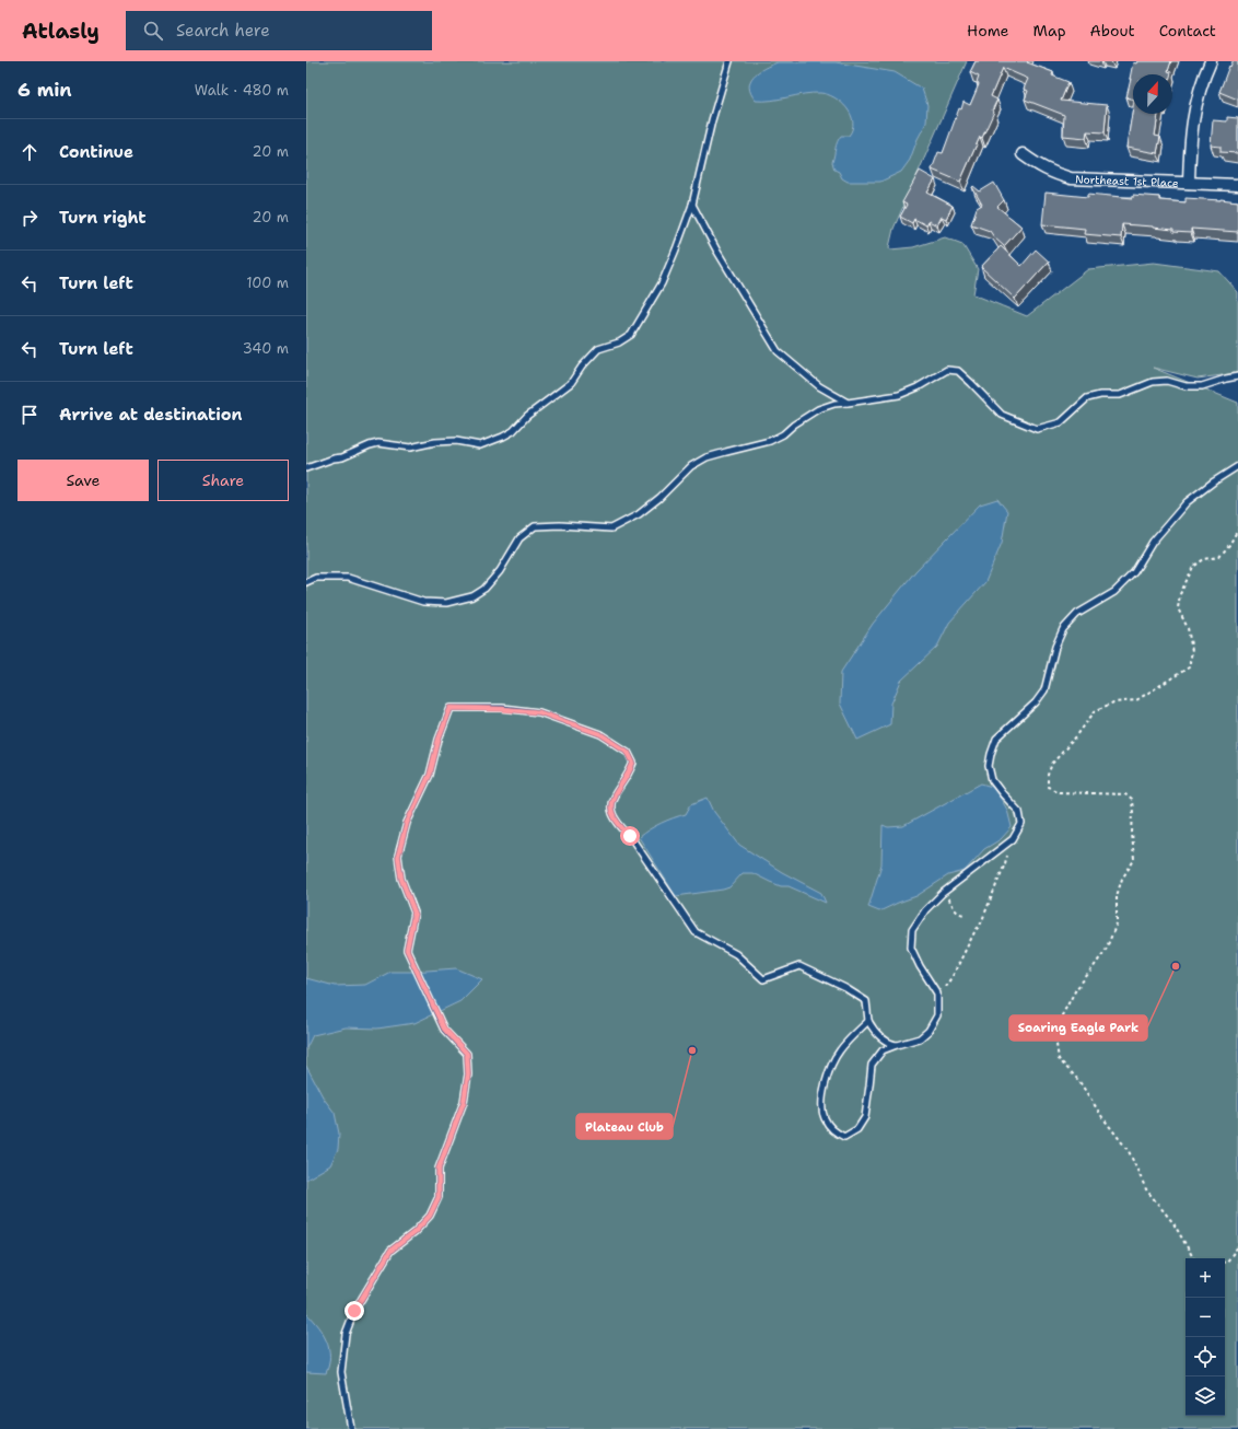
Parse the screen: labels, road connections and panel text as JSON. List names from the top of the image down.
{
  "streets": {
    "street": ["Northeast 1st Place"]
  },
  "places": ["Soaring Eagle Park", "Plateau Club"],
  "north": "top",
  "page": {
    "header": "Atlasly",
    "search": "Search here",
    "nav": [
      "Home",
      "Map",
      "About",
      "Contact"
    ],
    "heading": ["6 min", "Walk · 480 m"],
    "list": [
      ["Continue", "20 m"],
      ["Turn right", "20 m"],
      ["Turn left", "100 m"],
      ["Turn left", "340 m"],
      "Arrive at destination"
    ],
    "buttons": ["Save", "Share"],
    "map_buttons": ["+", "−"]
  }
}
